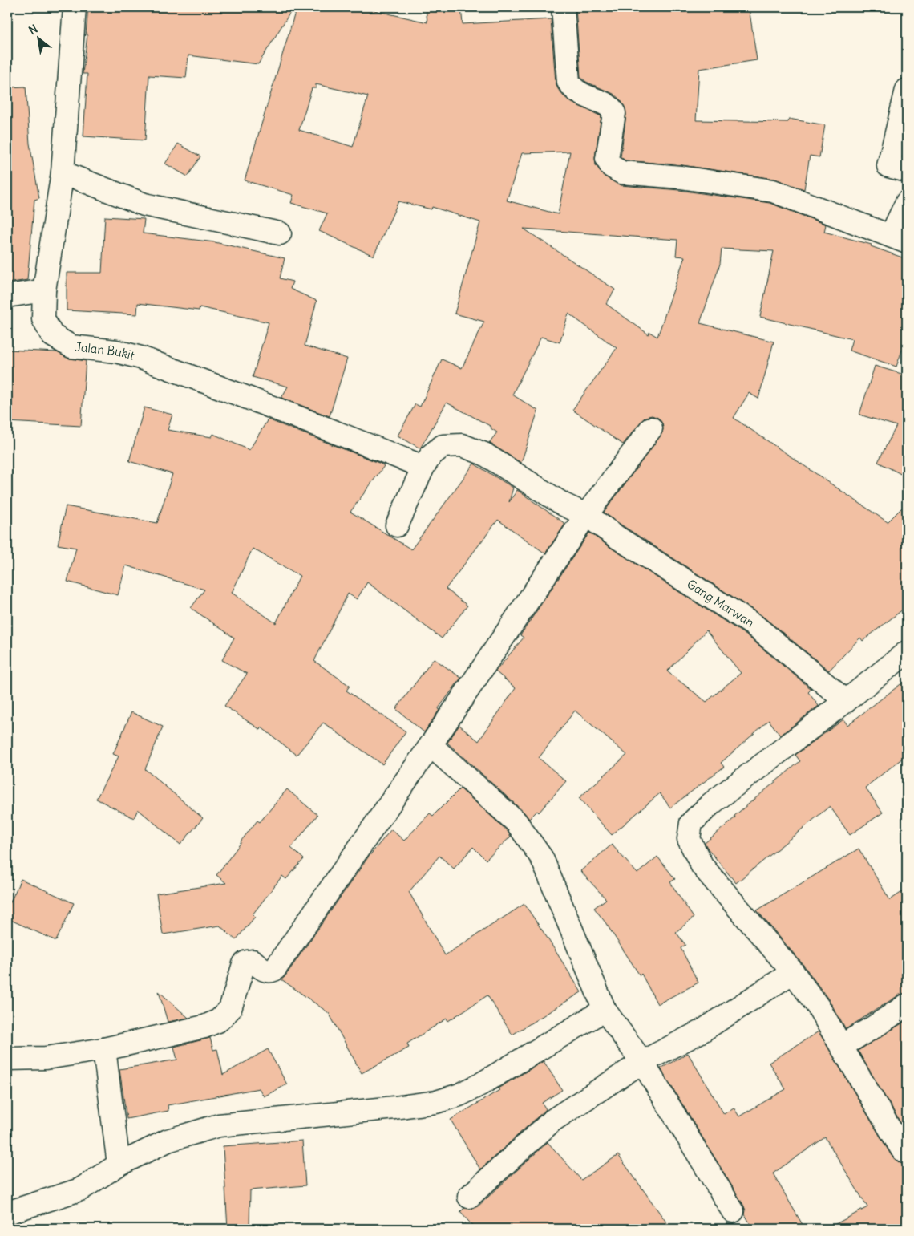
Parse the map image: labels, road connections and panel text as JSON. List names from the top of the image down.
{
  "streets": {
    "street": ["Jalan Bukit", "Gang Marwan"]
  },
  "crossings": [
    ["Jalan Bukit", "Gang Marwan"]
  ],
  "north": "top left"
}
